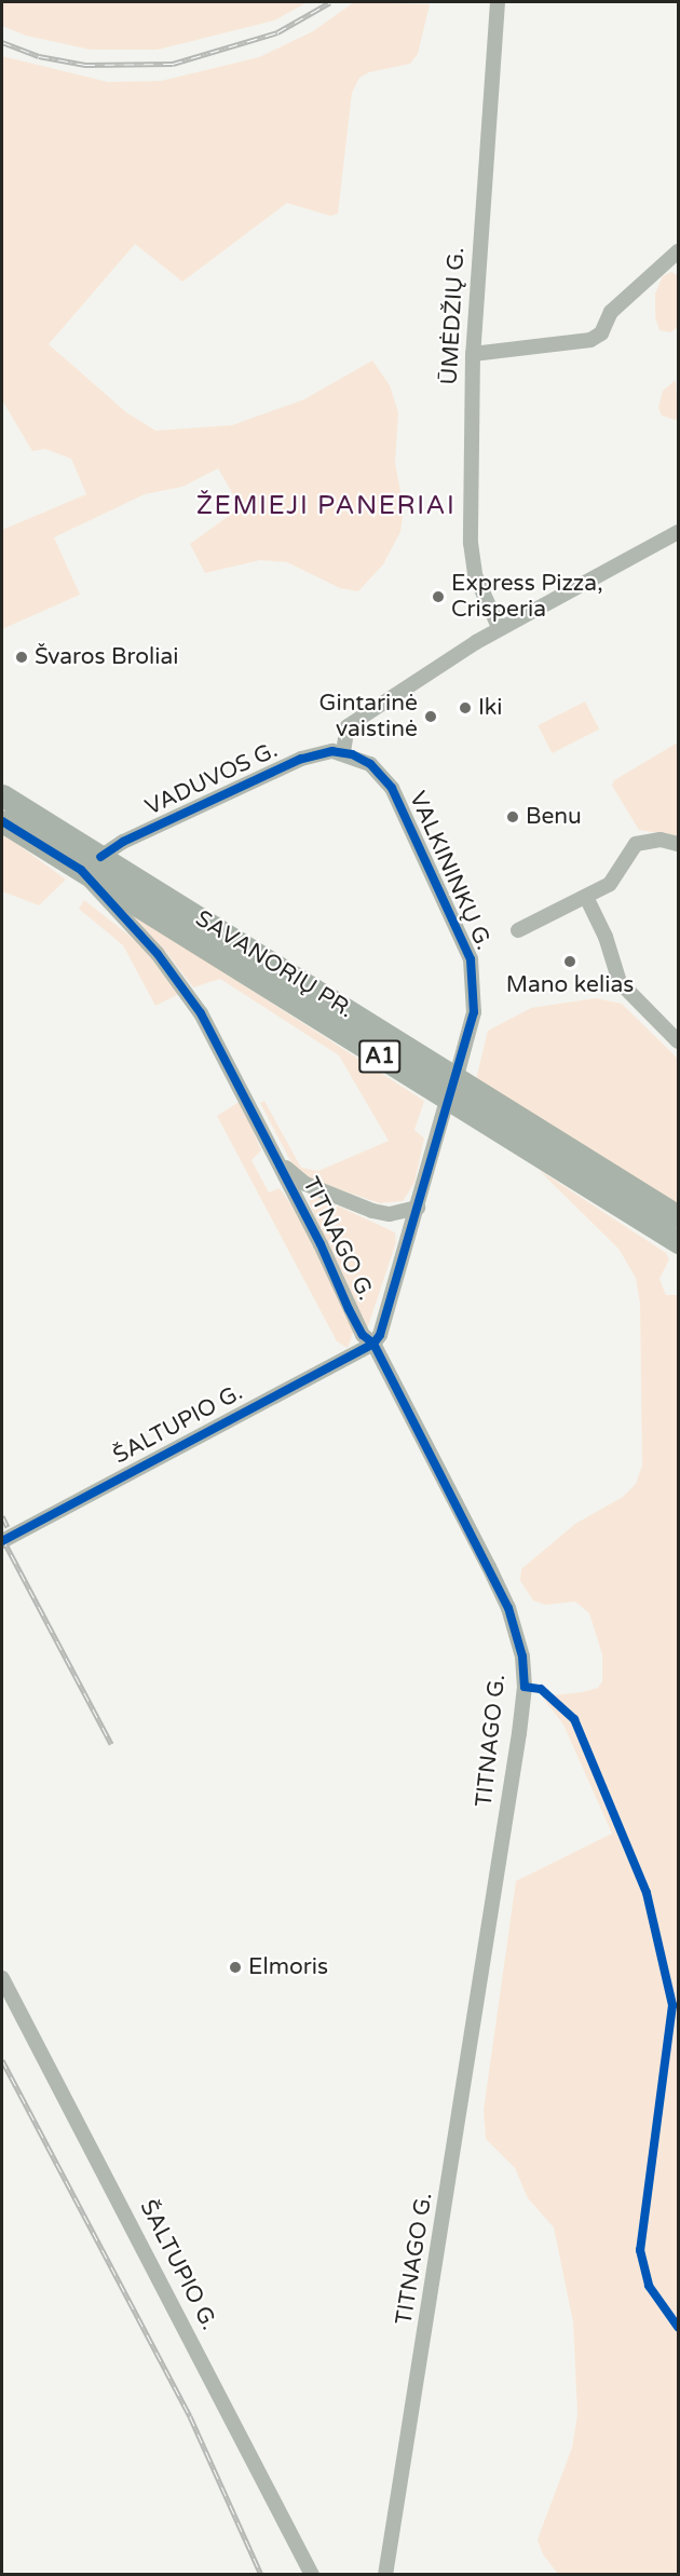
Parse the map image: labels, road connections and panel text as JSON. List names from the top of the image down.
{
  "streets": {
    "highway": ["SAVANORIŲ PR.", "A1"],
    "street": [
      "ŪMĖDŽIŲ G.",
      "VADUVOS G.",
      "VALKININKŲ G.",
      "TITNAGO G.",
      "ŠALTUPIO G."
    ]
  },
  "crossings": [
    ["VADUVOS G.", "VALKININKŲ G."],
    ["VADUVOS G.", "SAVANORIŲ PR."],
    ["SAVANORIŲ PR.", "TITNAGO G."],
    ["TITNAGO G.", "ŠALTUPIO G."]
  ],
  "districts": ["ŽEMIEJI PANERIAI"],
  "places": [
    "Express Pizza, Crisperia",
    "Švaros Broliai",
    "Iki",
    "Gintarinė vaistinė",
    "Benu",
    "Mano kelias",
    "Elmoris"
  ]
}
